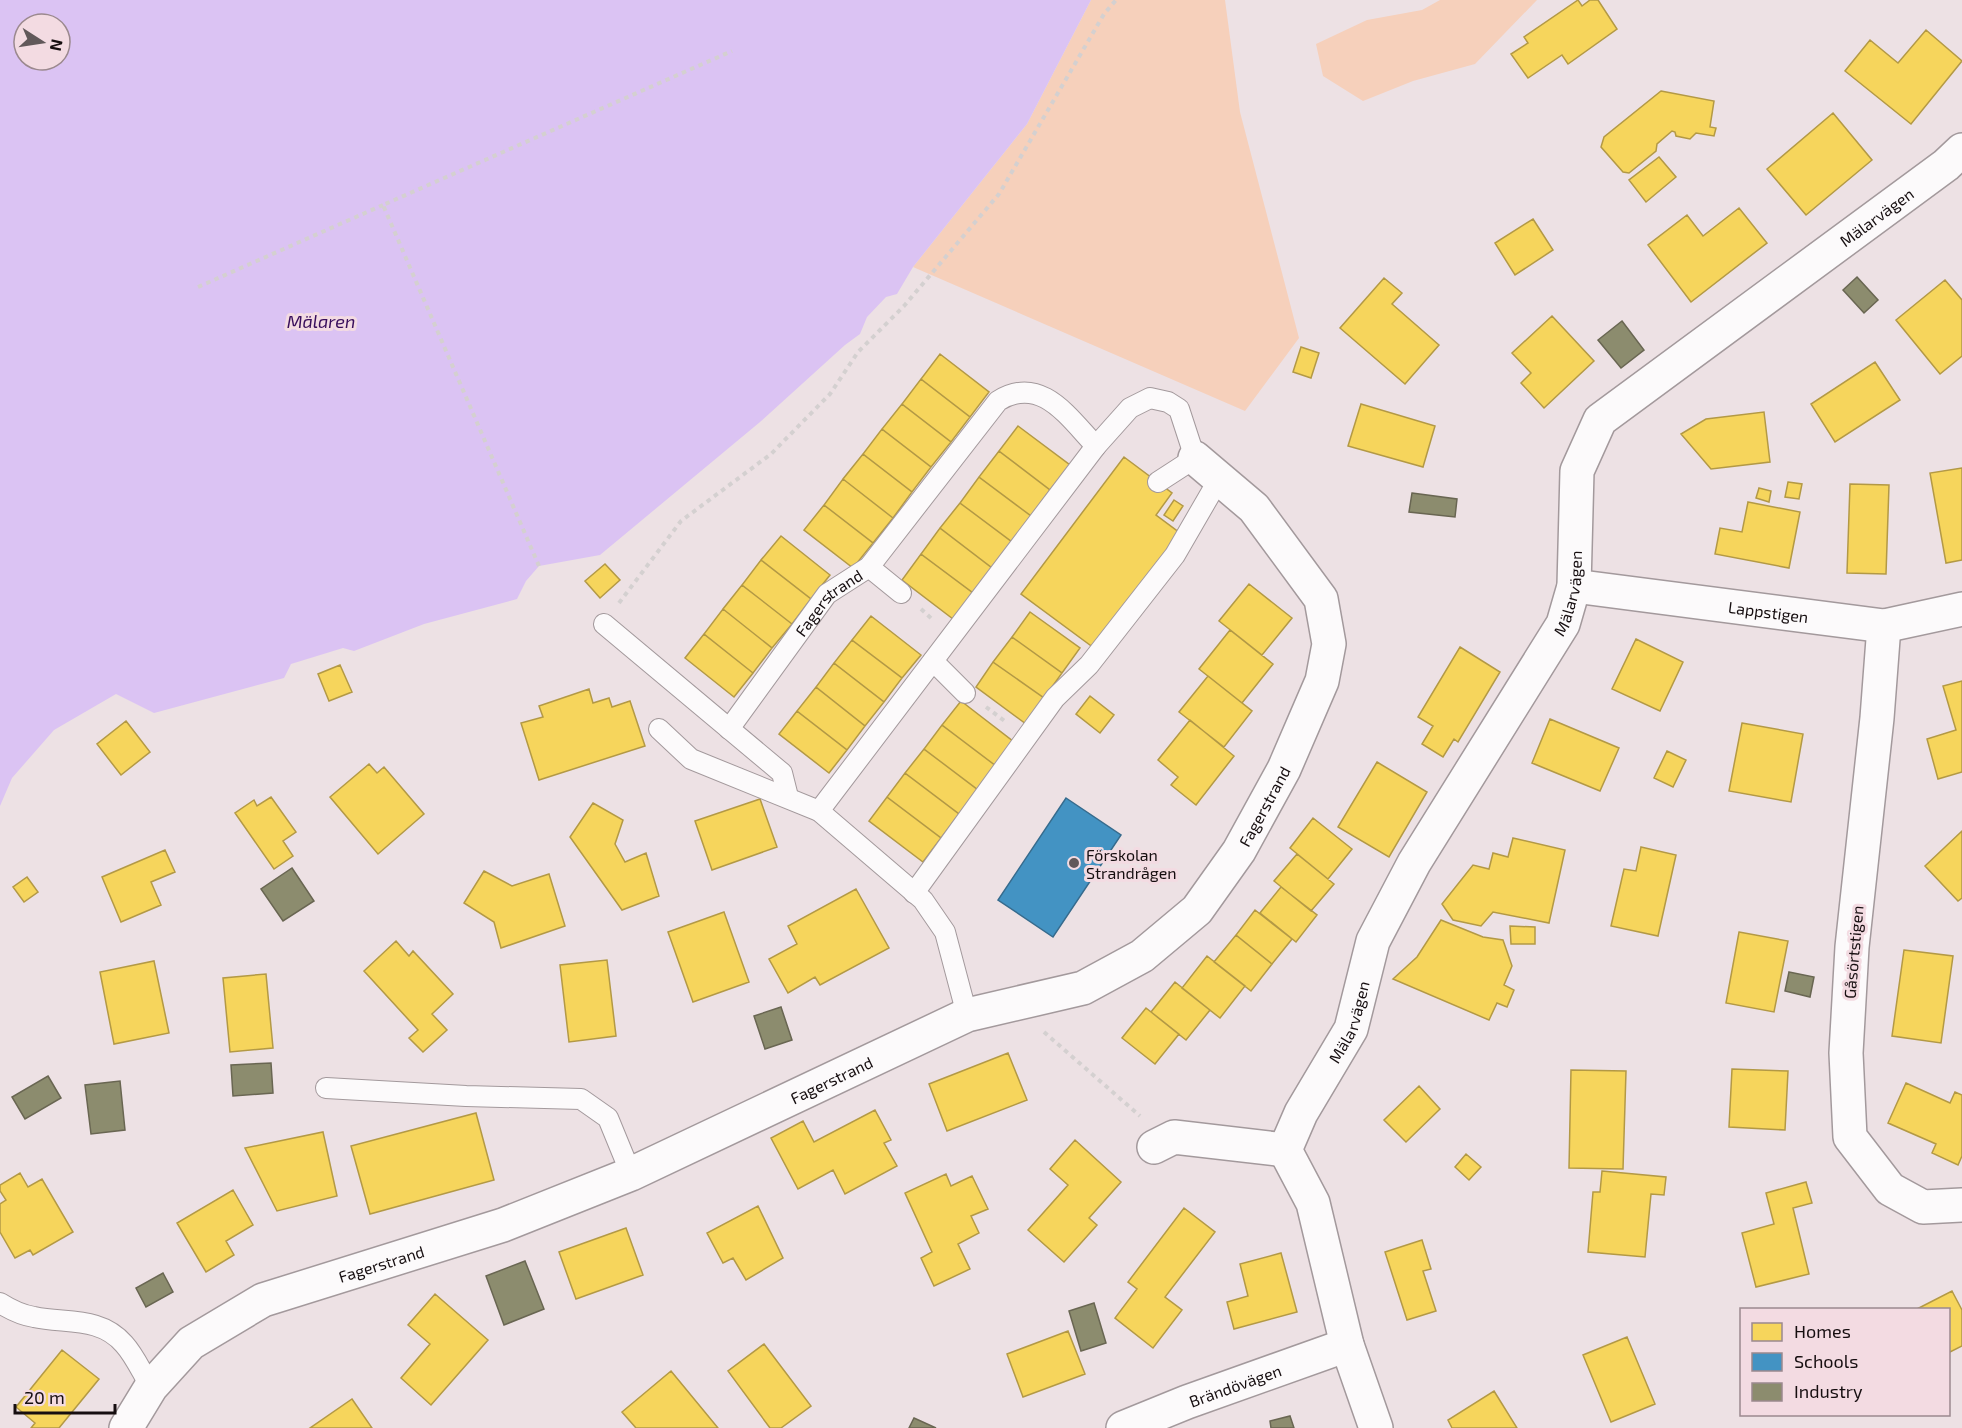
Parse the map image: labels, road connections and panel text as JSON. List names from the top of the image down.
{
  "streets": {
    "street": [
      "Mälarvägen",
      "Fagerstrand",
      "Lappstigen",
      "Gåsörtstigen",
      "Brändövägen"
    ]
  },
  "crossings": [
    ["Mälarvägen", "Lappstigen"],
    ["Lappstigen", "Gåsörtstigen"]
  ],
  "water": ["Mälaren"],
  "places": ["Förskolan Strandrågen"],
  "legend": ["Homes", "Schools", "Industry"],
  "scale_bar": "20 m",
  "north": "right"
}
